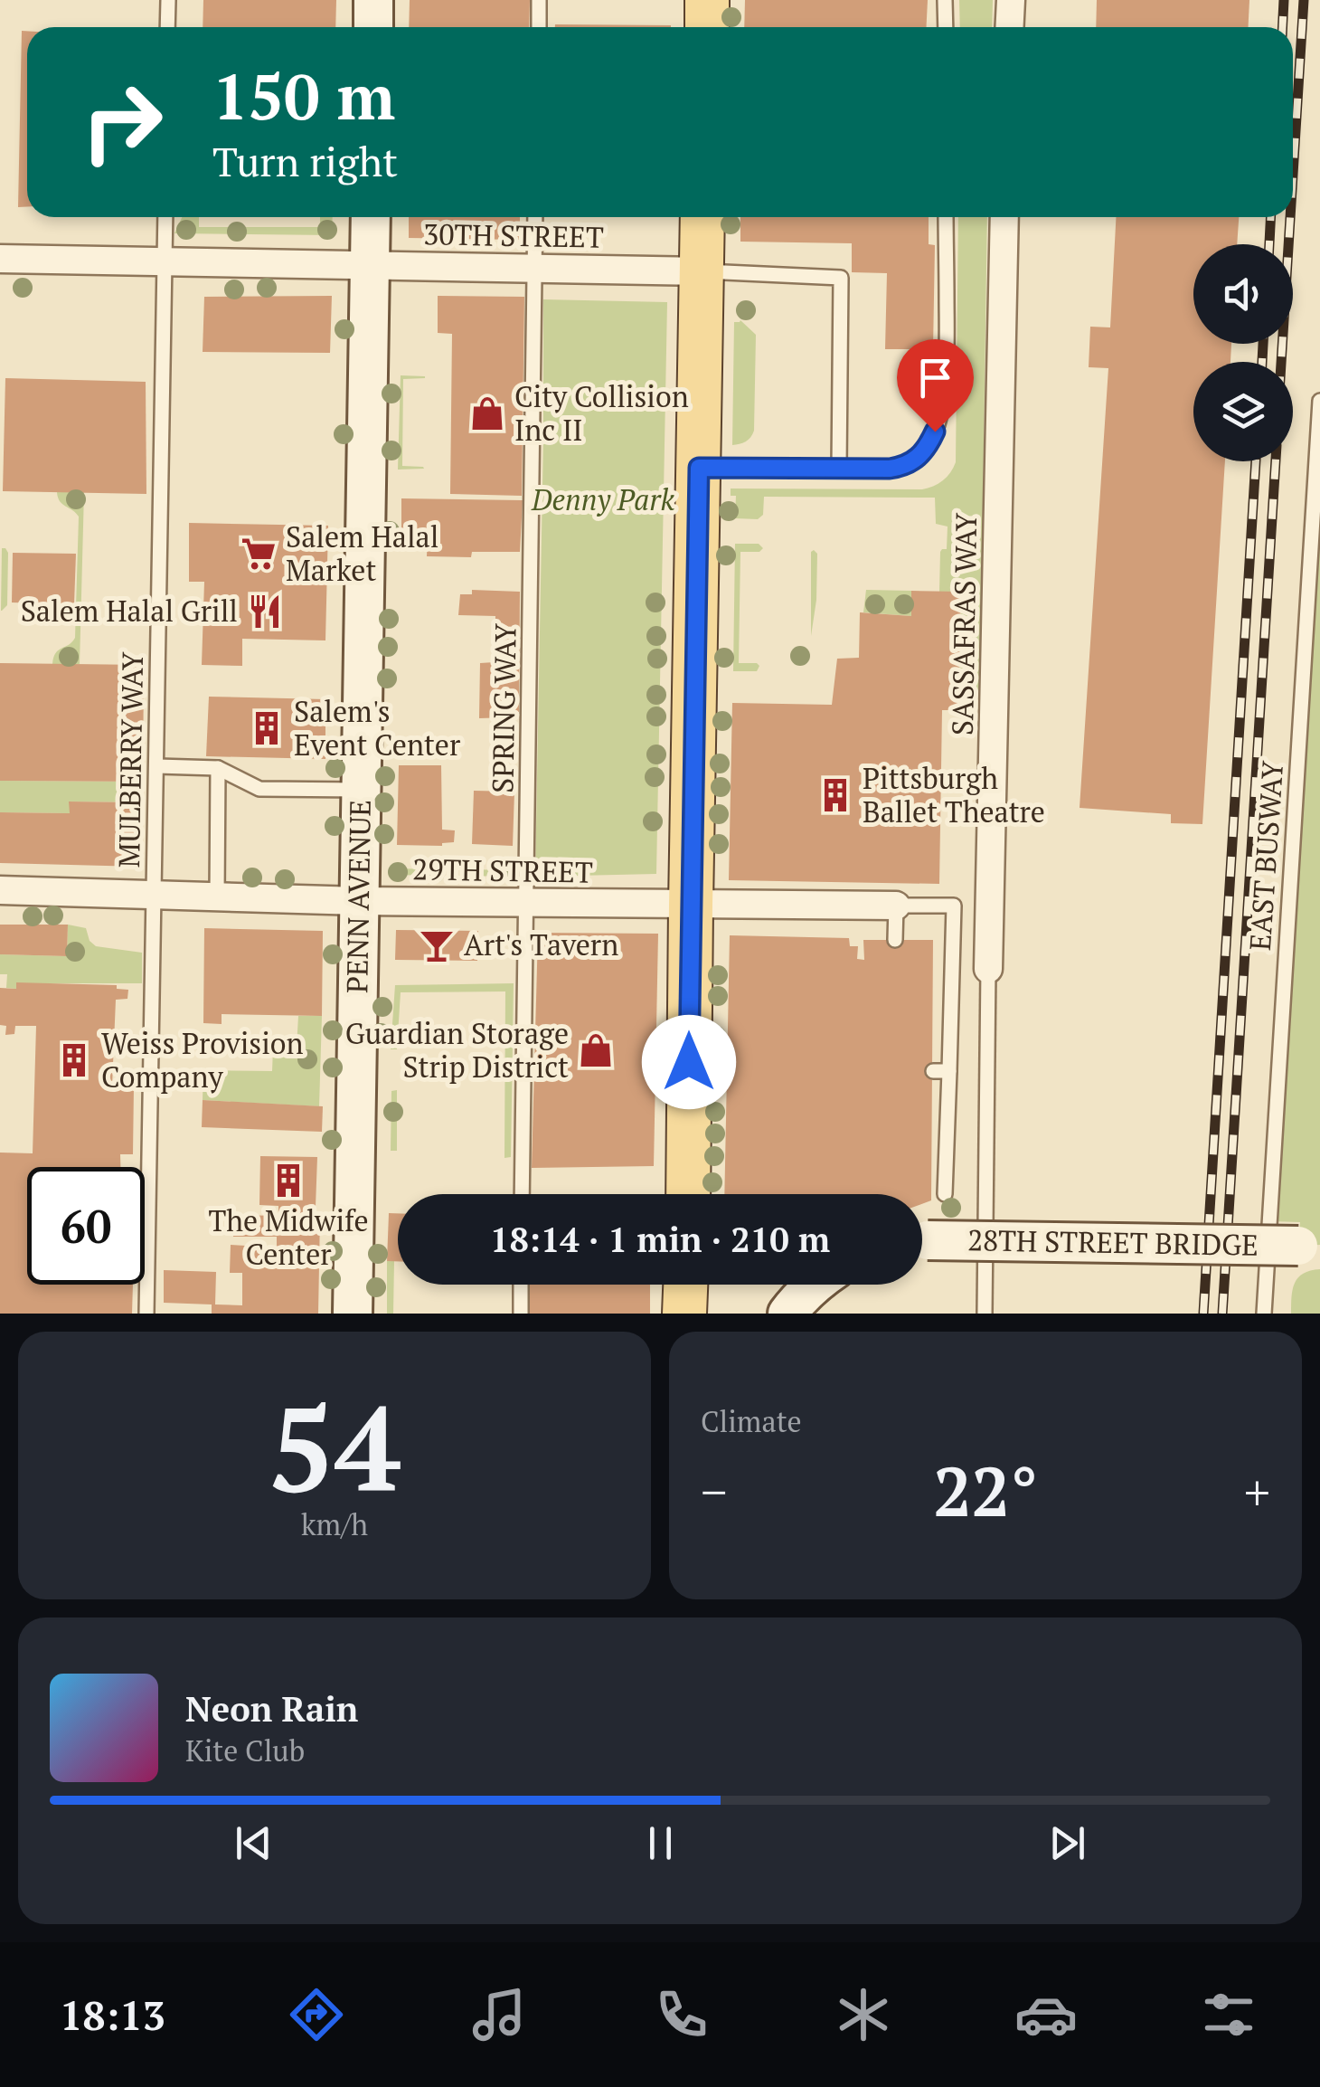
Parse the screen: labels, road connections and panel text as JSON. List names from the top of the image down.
{
  "streets": {
    "street": [
      "30TH STREET",
      "SASSAFRAS WAY",
      "29TH STREET",
      "PENN AVENUE",
      "28TH STREET BRIDGE"
    ],
    "lane": ["SPRING WAY", "MULBERRY WAY", "EAST BUSWAY"]
  },
  "crossings": [
    ["30TH STREET", "SPRING WAY"],
    ["30TH STREET", "MULBERRY WAY"],
    ["30TH STREET", "PENN AVENUE"],
    ["SPRING WAY", "29TH STREET"],
    ["MULBERRY WAY", "29TH STREET"],
    ["29TH STREET", "PENN AVENUE"]
  ],
  "parks": ["Denny Park"],
  "places": {
    "shop": ["City Collision Inc II", "Guardian Storage Strip District"],
    "supermarket": ["Salem Halal Market"],
    "restaurant": ["Salem Halal Grill"],
    "building": [
      "Salem's Event Center",
      "Pittsburgh Ballet Theatre",
      "Weiss Provision Company",
      "The Midwife Center"
    ],
    "bar": ["Art's Tavern"]
  },
  "page": {
    "turn": ["150 m", "Turn right"],
    "limit": "60",
    "trip": "18:14 · 1 min · 210 m",
    "tile": [
      ["54", "km/h"],
      "Climate"
    ],
    "heat": ["−", "22°", "+"],
    "song": ["Neon Rain", "Kite Club"],
    "tabs": "18:13"
  }
}
